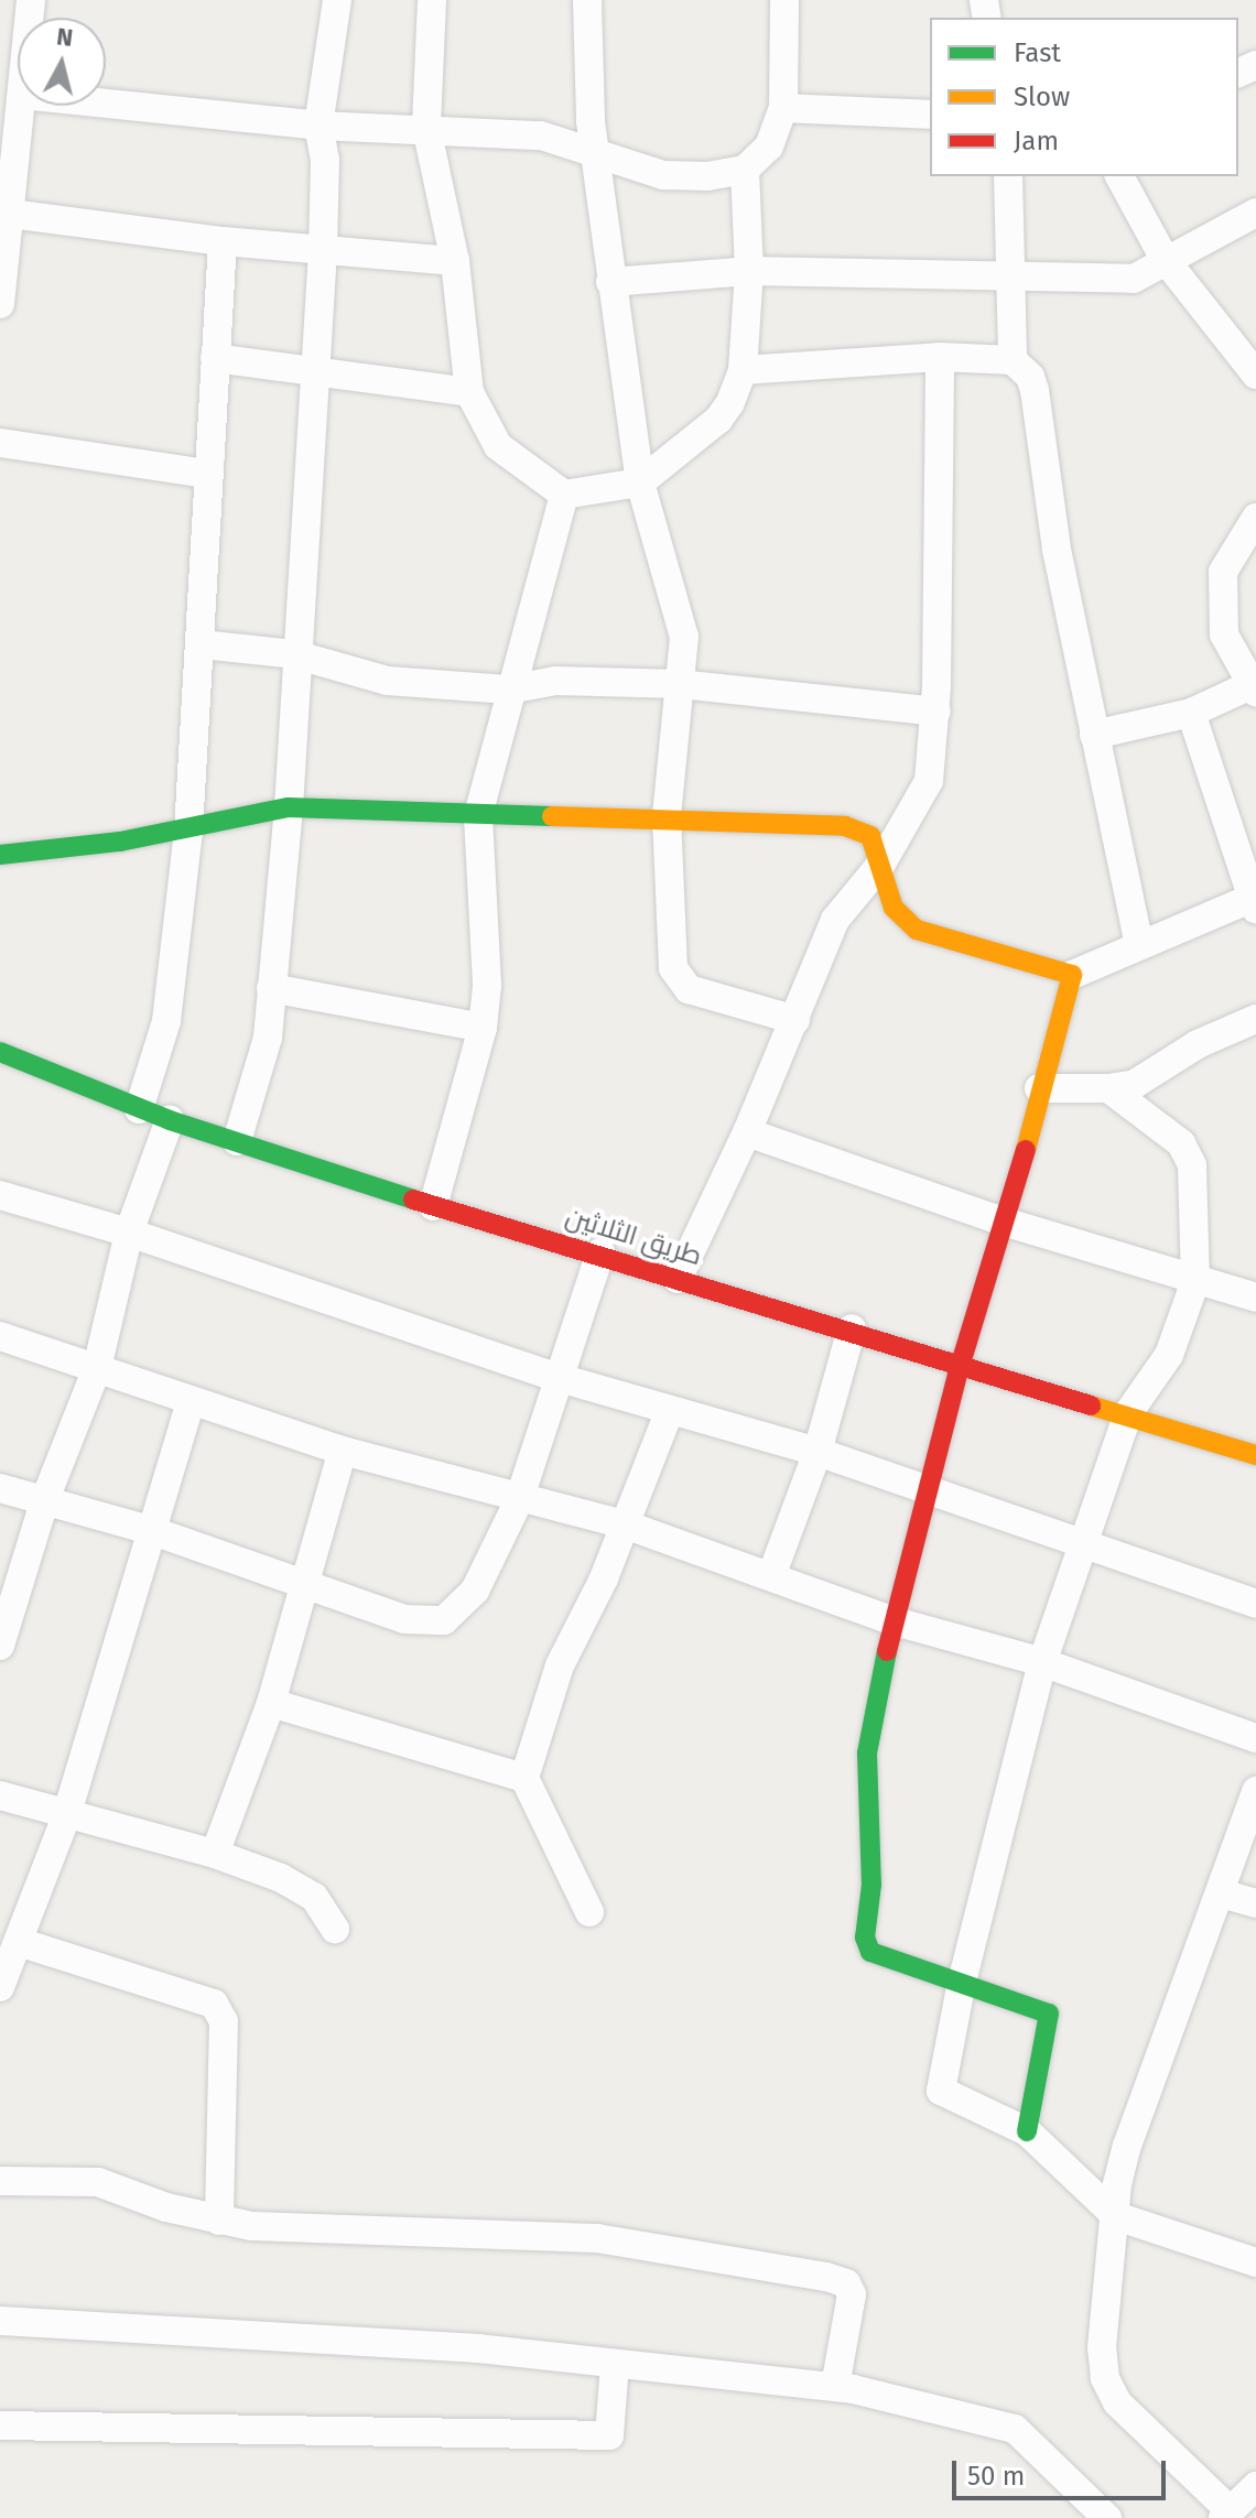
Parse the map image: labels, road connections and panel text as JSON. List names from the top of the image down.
{
  "streets": {
    "street": ["طريق الثلاثين"]
  },
  "legend": ["Fast", "Slow", "Jam"],
  "scale_bar": "50 m",
  "north": "top"
}
